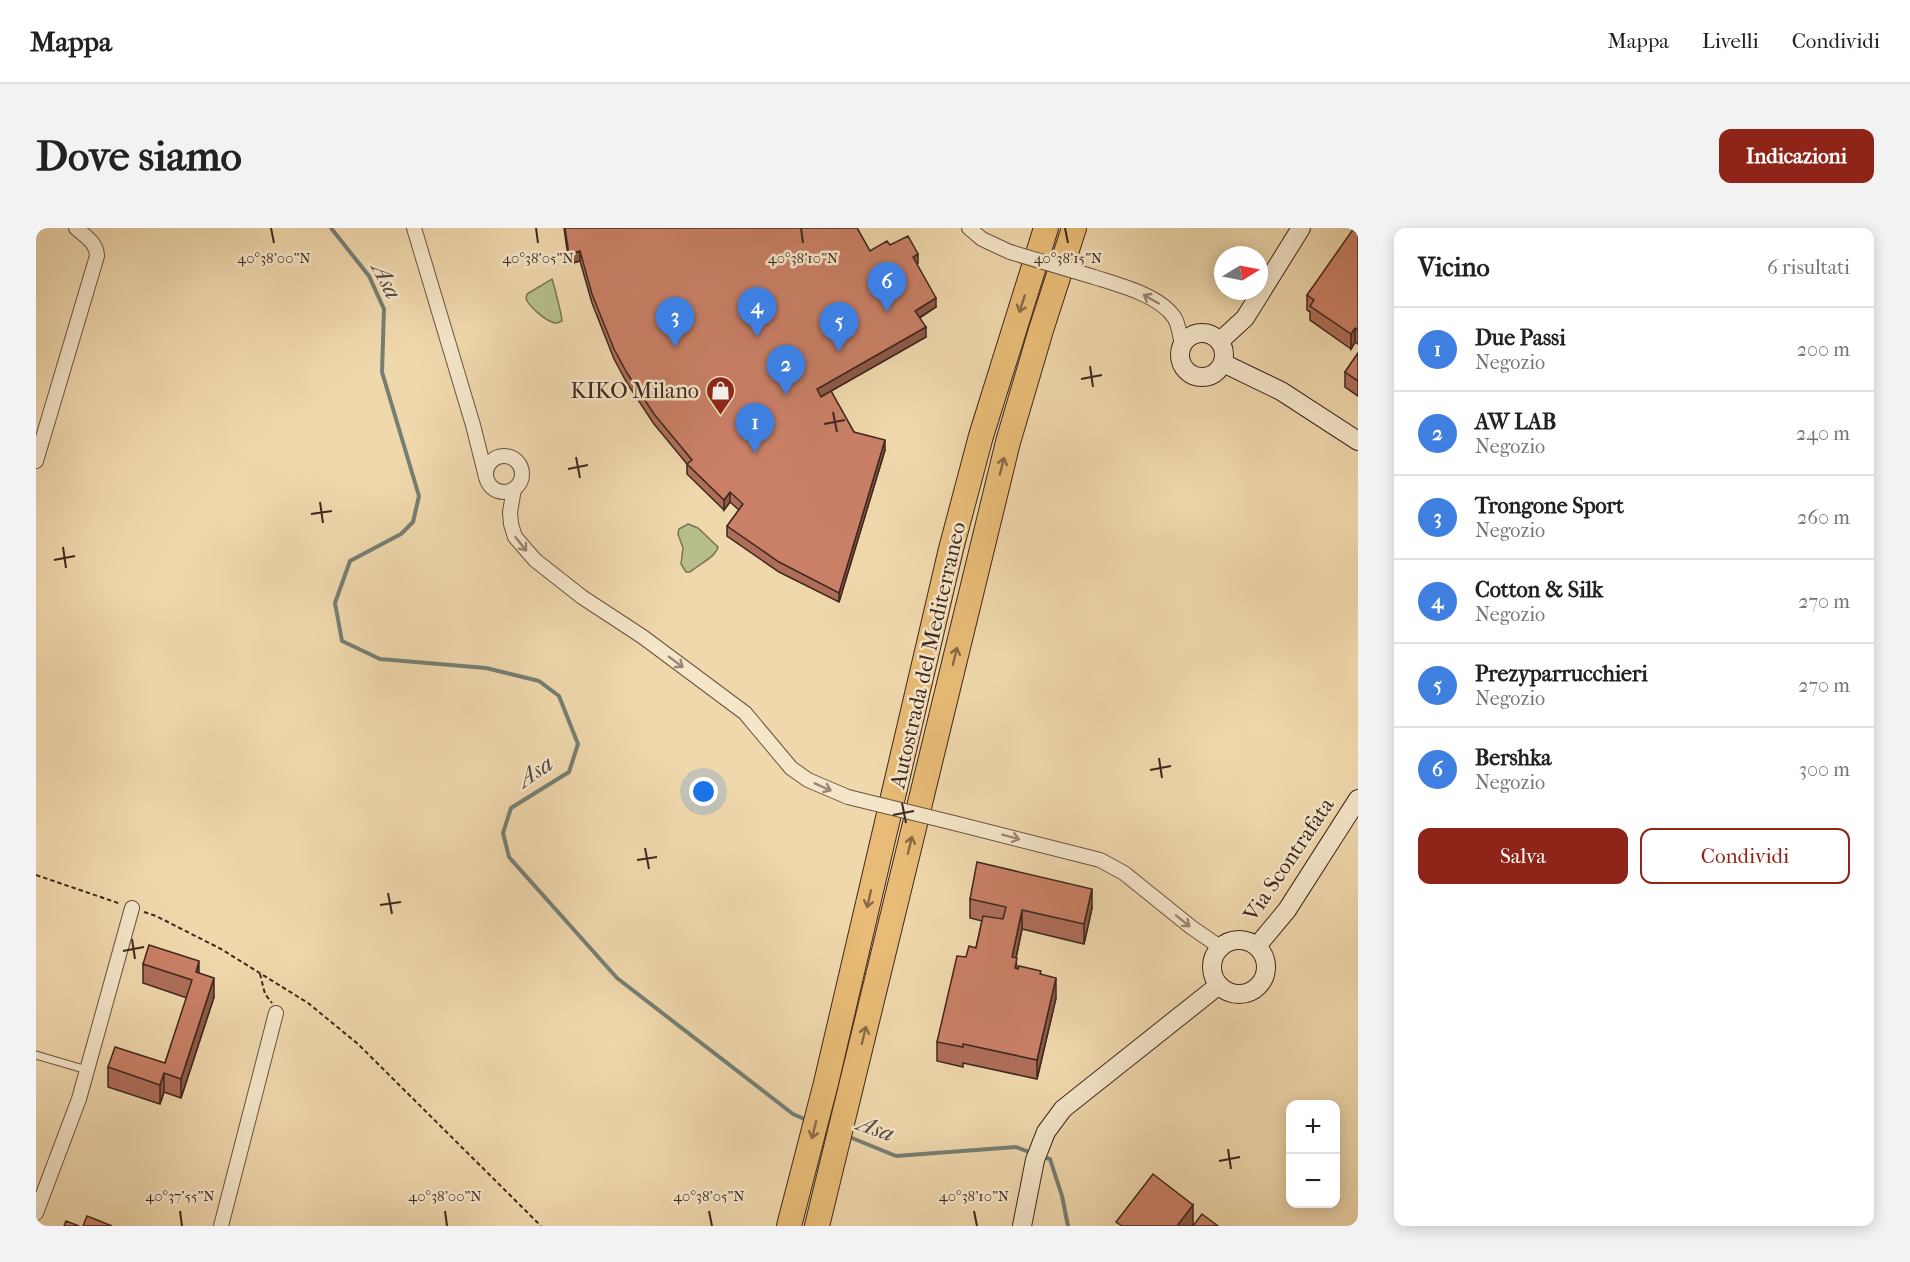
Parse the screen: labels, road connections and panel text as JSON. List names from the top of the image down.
{
  "streets": {
    "highway": ["Autostrada del Mediterraneo"],
    "street": ["Via Scontrafata"]
  },
  "water": ["Asa"],
  "places": {
    "shop": ["KIKO Milano"]
  },
  "north": "right",
  "page": {
    "header": "Mappa",
    "nav": ["Mappa", "Livelli", "Condividi"],
    "buttons": [
      "Indicazioni",
      ["Salva", "Condividi"]
    ],
    "title": "Dove siamo",
    "heading": ["Vicino", "6 risultati"],
    "pins": [
      "6",
      "4",
      "3",
      "5",
      "2",
      "1"
    ],
    "list": [
      {
        "mark": "1",
        "name": "Due Passi",
        "note": "Negozio",
        "value": "200 m"
      },
      {
        "mark": "2",
        "name": "AW LAB",
        "note": "Negozio",
        "value": "240 m"
      },
      {
        "mark": "3",
        "name": "Trongone Sport",
        "note": "Negozio",
        "value": "260 m"
      },
      {
        "mark": "4",
        "name": "Cotton & Silk",
        "note": "Negozio",
        "value": "270 m"
      },
      {
        "mark": "5",
        "name": "Prezyparrucchieri",
        "note": "Negozio",
        "value": "270 m"
      },
      {
        "mark": "6",
        "name": "Bershka",
        "note": "Negozio",
        "value": "300 m"
      }
    ],
    "map_buttons": ["+", "−"]
  },
  "coordinates": [
    "40°38'00\"N",
    "40°38'05\"N",
    "40°38'10\"N",
    "40°38'15\"N",
    "40°37'55\"N"
  ]
}
